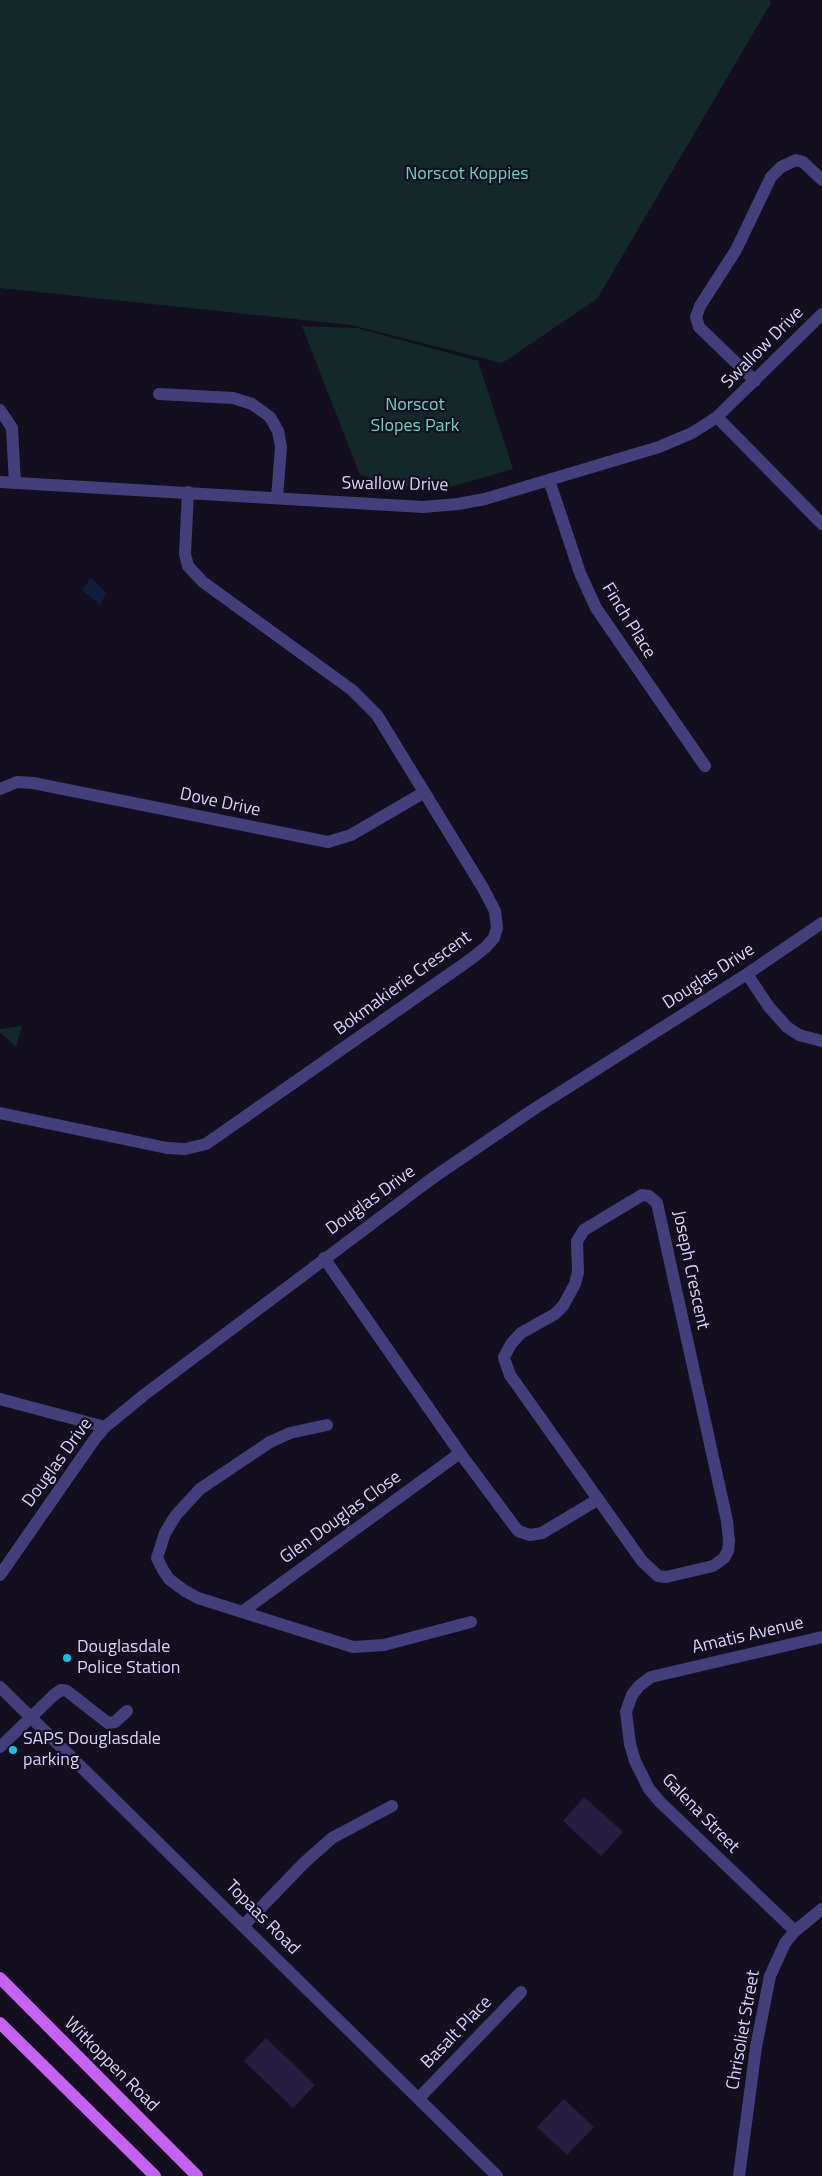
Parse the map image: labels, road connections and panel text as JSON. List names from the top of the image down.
{
  "streets": {
    "main road": ["Witkoppen Road"],
    "street": [
      "Swallow Drive",
      "Finch Place",
      "Dove Drive",
      "Douglas Drive",
      "Bokmakierie Crescent",
      "Joseph Crescent",
      "Glen Douglas Close",
      "Amatis Avenue",
      "Galena Street",
      "Topaas Road",
      "Chrisoliet Street",
      "Basalt Place"
    ]
  },
  "crossings": [
    ["Swallow Drive", "Finch Place"],
    ["Swallow Drive", "Bokmakierie Crescent"],
    ["Dove Drive", "Bokmakierie Crescent"],
    ["Amatis Avenue", "Galena Street"],
    ["Galena Street", "Chrisoliet Street"],
    ["Topaas Road", "Basalt Place"]
  ],
  "parks": ["Norscot Koppies", "Norscot Slopes Park"],
  "places": ["Douglasdale Police Station", "SAPS Douglasdale parking"]
}
